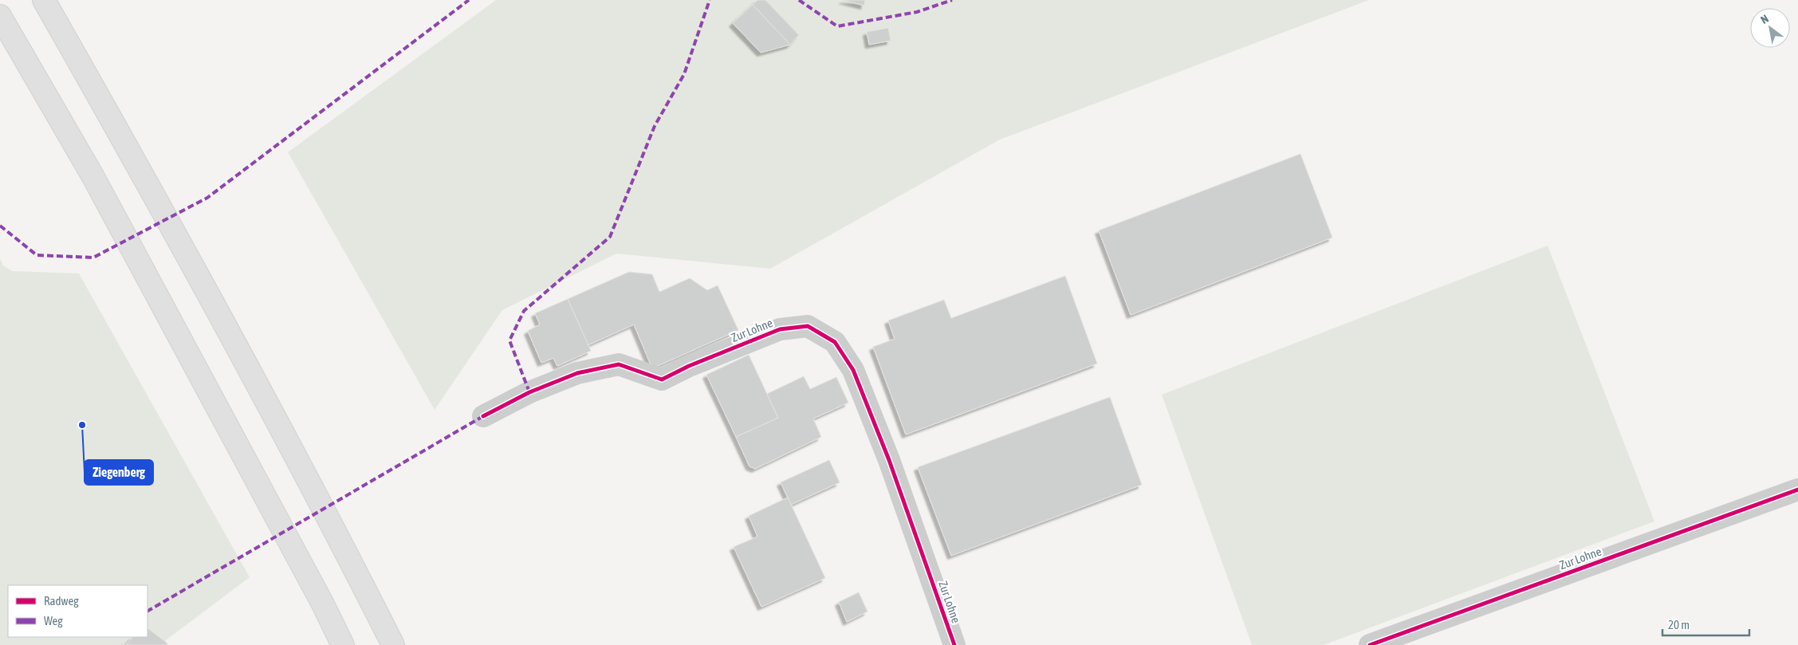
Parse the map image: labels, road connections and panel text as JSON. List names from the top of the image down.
{
  "streets": {
    "street": ["Zur Lohne"]
  },
  "places": ["Ziegenberg"],
  "legend": ["Radweg", "Weg"],
  "scale_bar": "20 m",
  "north": "top left"
}
